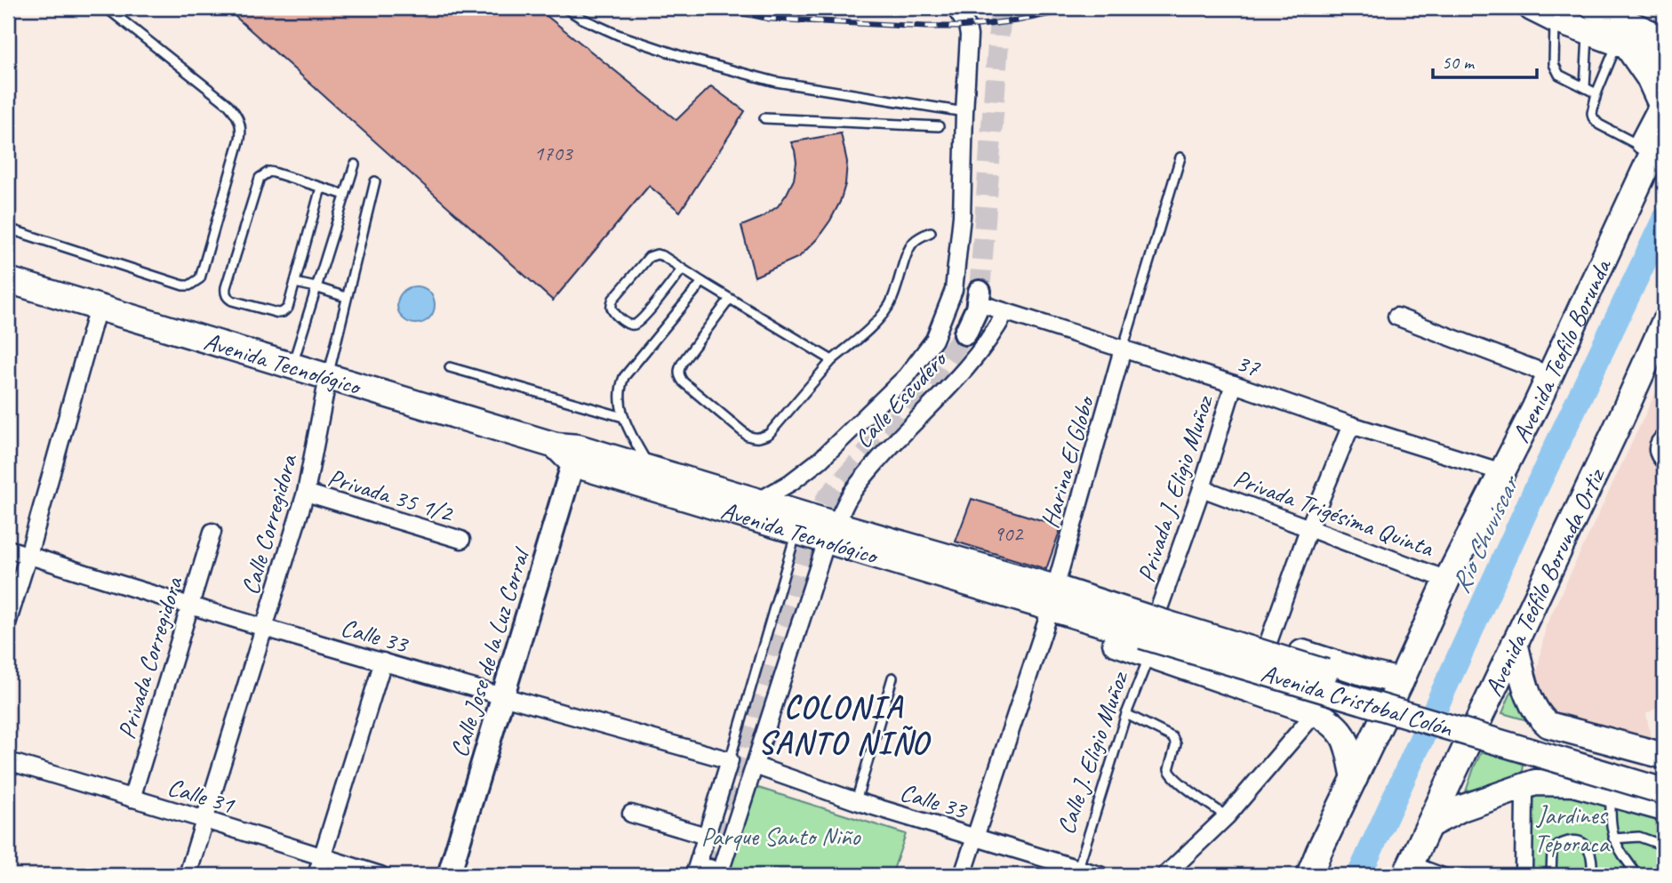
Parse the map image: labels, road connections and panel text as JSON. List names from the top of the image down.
{
  "streets": {
    "main road": [
      "Avenida Teofilo Borunda",
      "Avenida Tecnológico",
      "Calle Escudero",
      "Avenida Teófilo Borunda Ortiz",
      "Calle Jose de la Luz Corral",
      "Avenida Cristobal Colón"
    ],
    "street": [
      "37",
      "Harina El Globo",
      "Privada J. Eligio Muñoz",
      "Privada 35 1/2",
      "Privada Trigésima Quinta",
      "Calle Corregidora",
      "Calle 33",
      "Privada Corregidora",
      "Calle 31"
    ],
    "lane": ["Calle J. Eligio Muñoz"]
  },
  "crossings": [
    ["Avenida Teofilo Borunda", "37"],
    ["Avenida Teofilo Borunda", "Privada Trigésima Quinta"],
    ["Avenida Tecnológico", "Calle Escudero"],
    ["Avenida Tecnológico", "Harina El Globo"],
    ["Avenida Tecnológico", "Calle Corregidora"],
    ["Avenida Tecnológico", "Calle Jose de la Luz Corral"],
    ["Avenida Tecnológico", "Avenida Cristobal Colón"],
    ["37", "Calle Escudero"],
    ["37", "Harina El Globo"],
    ["37", "Privada J. Eligio Muñoz"],
    ["Calle Escudero", "Calle 33"],
    ["Harina El Globo", "Calle 33"],
    ["Harina El Globo", "Avenida Cristobal Colón"],
    ["Privada J. Eligio Muñoz", "Privada Trigésima Quinta"],
    ["Privada J. Eligio Muñoz", "Avenida Cristobal Colón"],
    ["Privada J. Eligio Muñoz", "Calle J. Eligio Muñoz"],
    ["Privada 35 1/2", "Calle Corregidora"],
    ["Calle Corregidora", "Calle 33"],
    ["Calle Corregidora", "Calle 31"],
    ["Calle 33", "Calle Jose de la Luz Corral"],
    ["Calle 33", "Privada Corregidora"],
    ["Calle 33", "Calle J. Eligio Muñoz"],
    ["Privada Corregidora", "Calle 31"],
    ["Avenida Cristobal Colón", "Calle J. Eligio Muñoz"]
  ],
  "districts": ["COLONIA SANTO NIÑO"],
  "water": ["Rio Chuviscar"],
  "parks": ["Jardines Teporaca", "Parque Santo Niño"],
  "house_numbers": ["1703", "902"],
  "scale_bar": "50 m"
}
